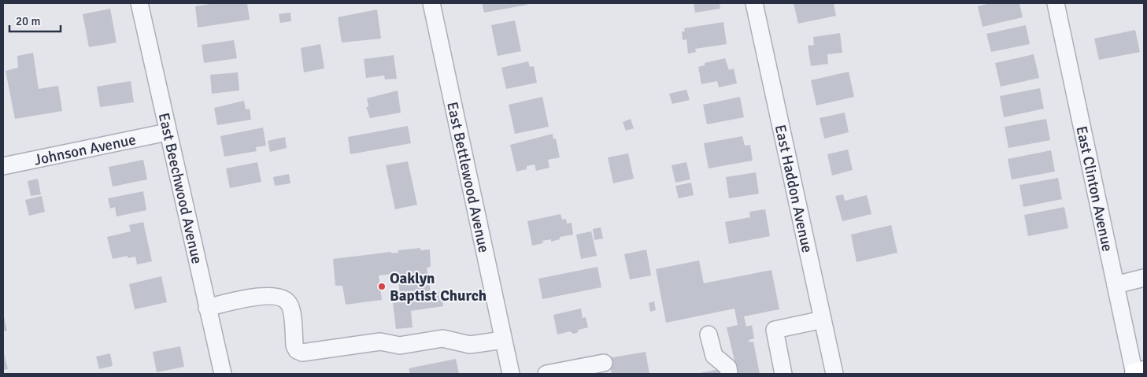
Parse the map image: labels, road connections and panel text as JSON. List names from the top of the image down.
{
  "streets": {
    "street": [
      "Johnson Avenue",
      "East Bettlewood Avenue",
      "East Haddon Avenue",
      "East Clinton Avenue",
      "East Beechwood Avenue"
    ]
  },
  "crossings": [
    ["Johnson Avenue", "East Beechwood Avenue"]
  ],
  "places": ["Oaklyn Baptist Church"],
  "scale_bar": "20 m"
}
